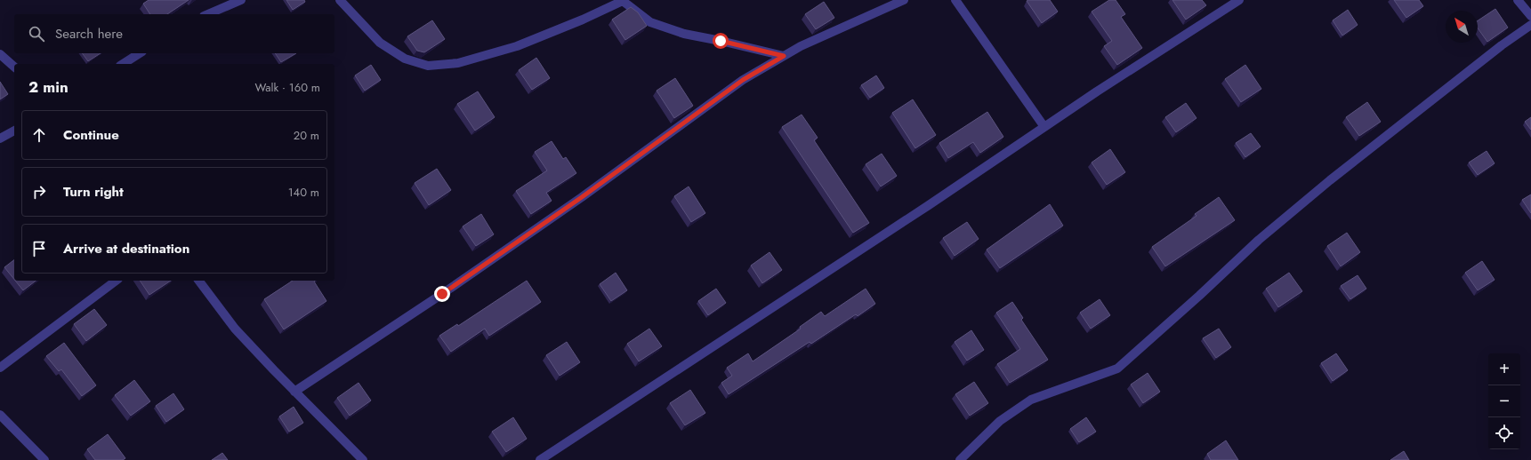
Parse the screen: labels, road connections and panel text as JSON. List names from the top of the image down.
{
  "north": "top left",
  "page": {
    "search": "Search here",
    "heading": ["2 min", "Walk · 160 m"],
    "list": [
      ["Continue", "20 m"],
      ["Turn right", "140 m"],
      "Arrive at destination"
    ],
    "map_buttons": ["+", "−"]
  }
}
